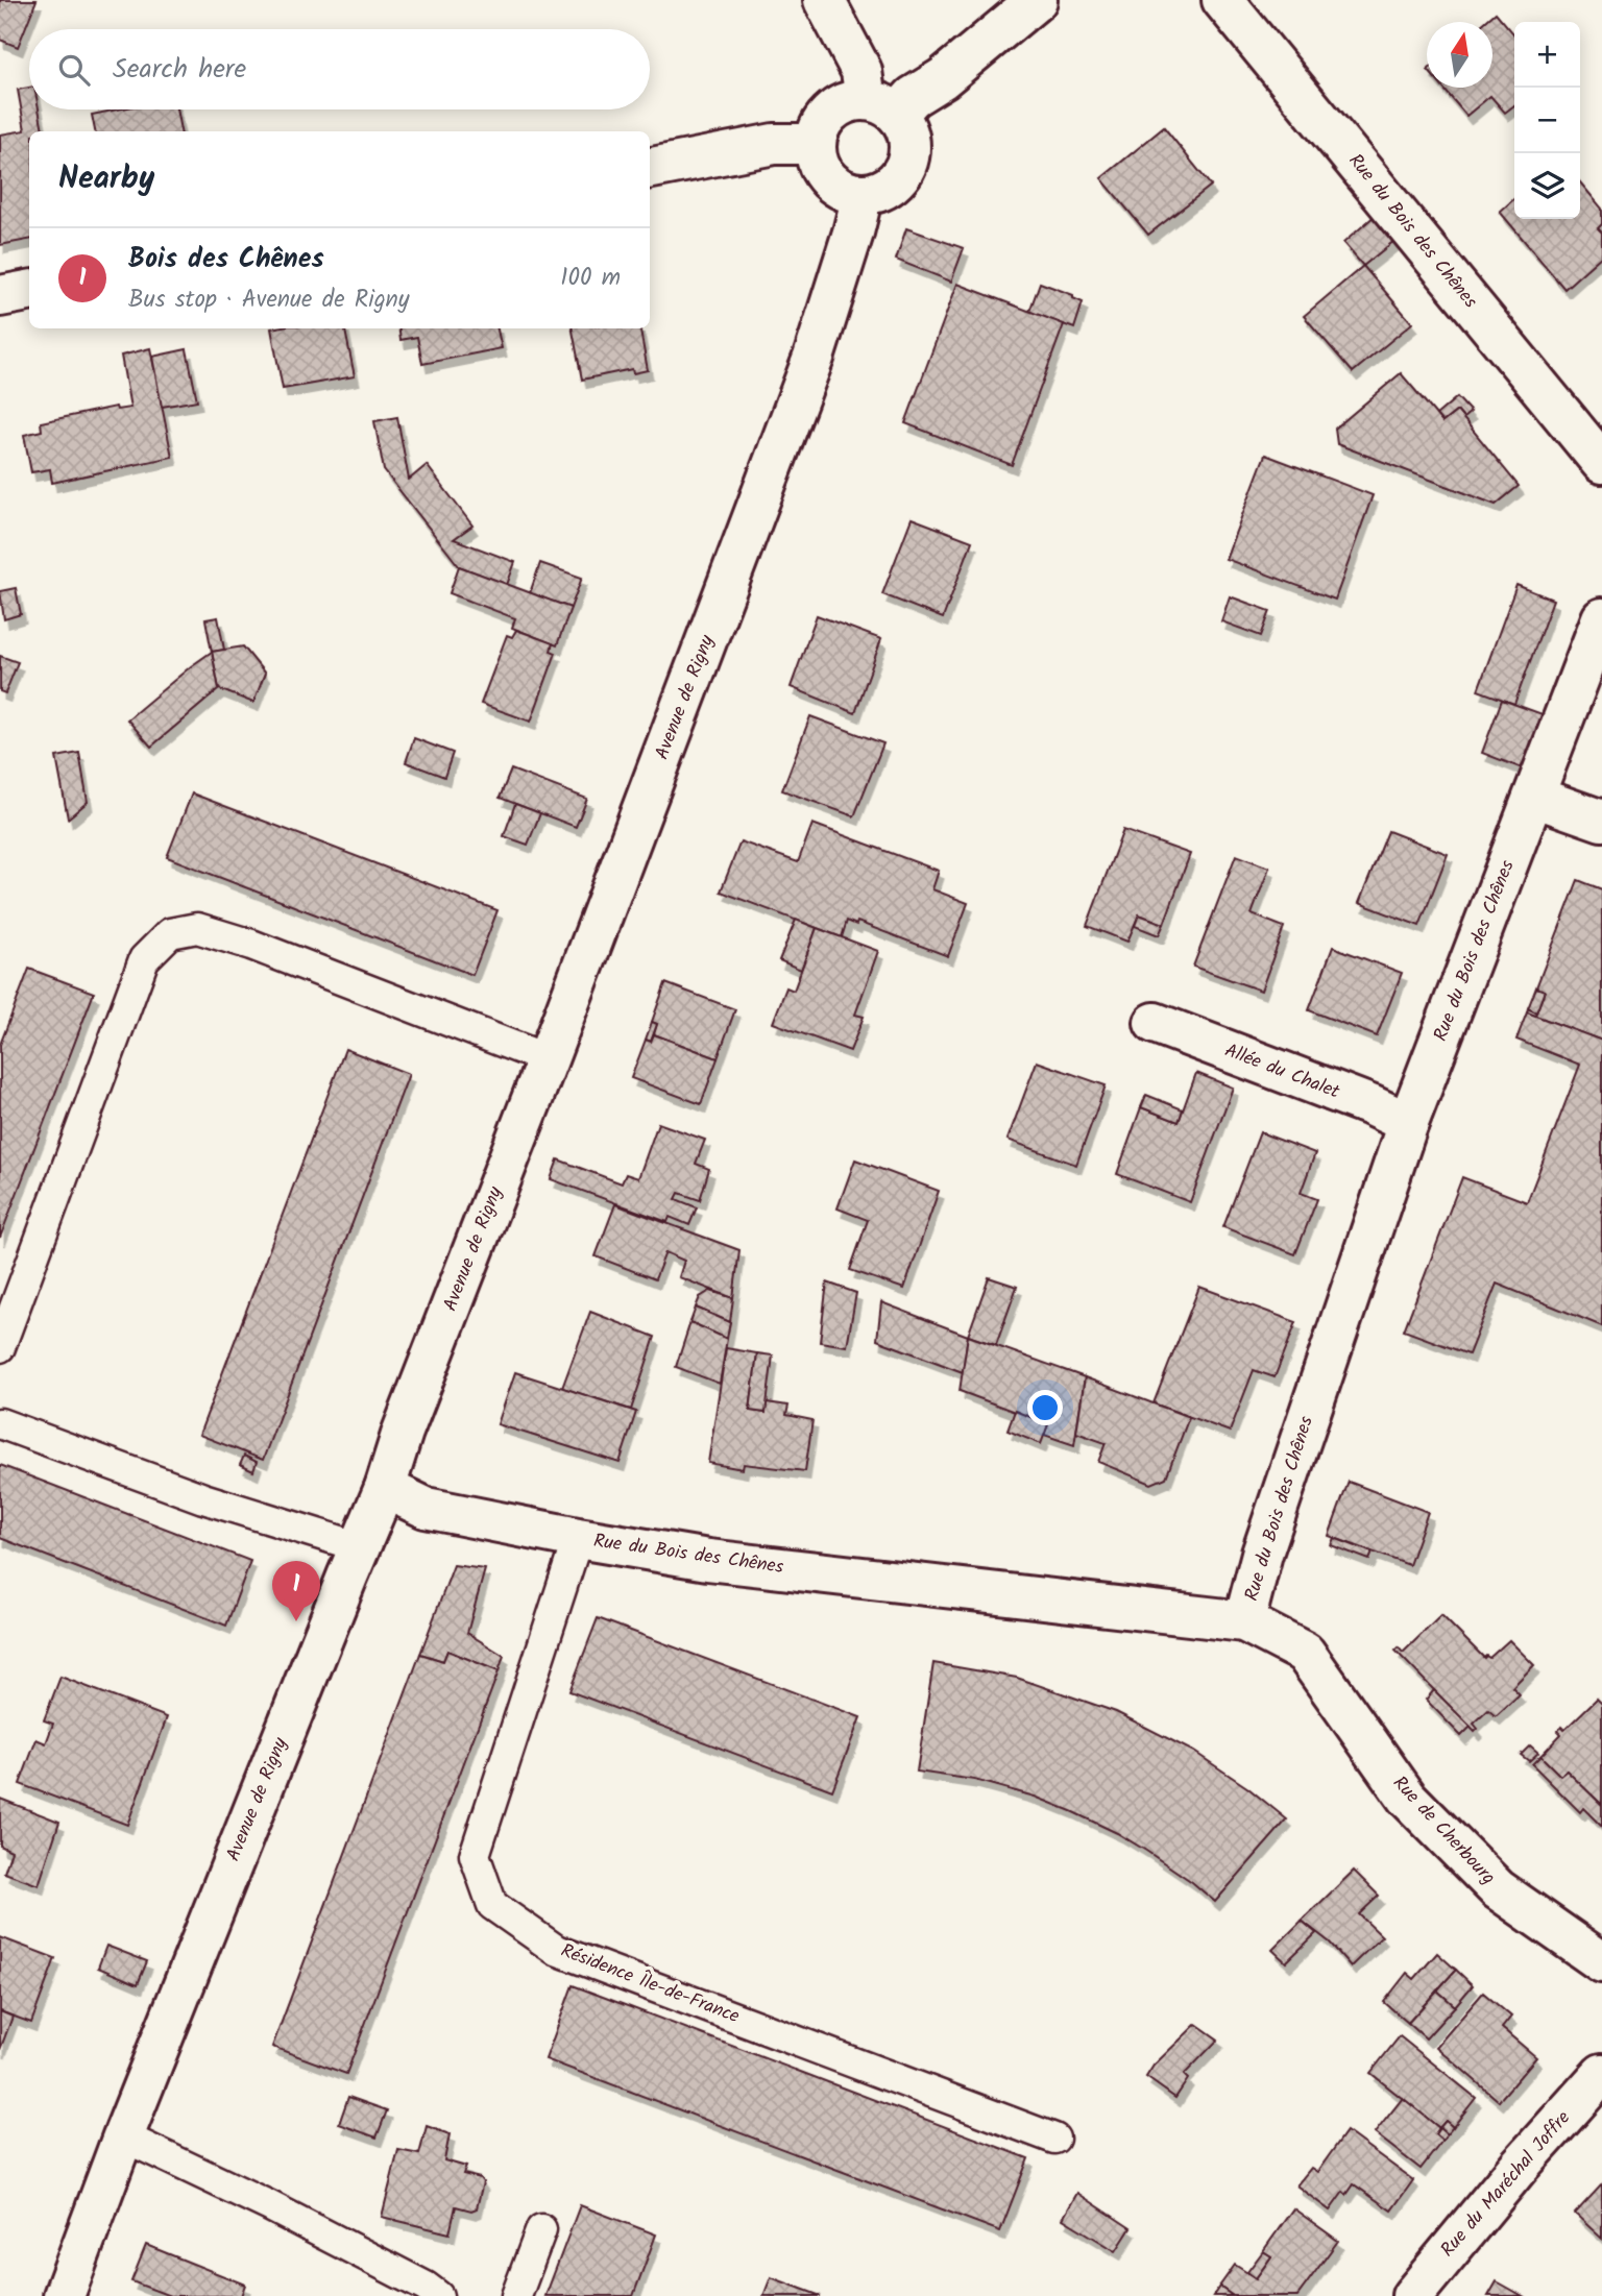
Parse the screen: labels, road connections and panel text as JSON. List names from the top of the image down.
{
  "streets": {
    "street": [
      "Rue du Bois des Chênes",
      "Avenue de Rigny",
      "Allée du Chalet",
      "Rue de Cherbourg",
      "Rue du Maréchal Joffre"
    ],
    "lane": ["Résidence Île-de-France"]
  },
  "crossings": [
    ["Rue du Bois des Chênes", "Avenue de Rigny"],
    ["Rue du Bois des Chênes", "Allée du Chalet"],
    ["Rue du Bois des Chênes", "Rue de Cherbourg"],
    ["Rue du Bois des Chênes", "Résidence Île-de-France"]
  ],
  "north": "top",
  "page": {
    "map_buttons": ["+", "−"],
    "search": "Search here",
    "heading": "Nearby",
    "list": [
      {
        "mark": "1",
        "name": "Bois des Chênes",
        "note": "Bus stop · Avenue de Rigny",
        "value": "100 m"
      }
    ],
    "pins": "1"
  }
}
